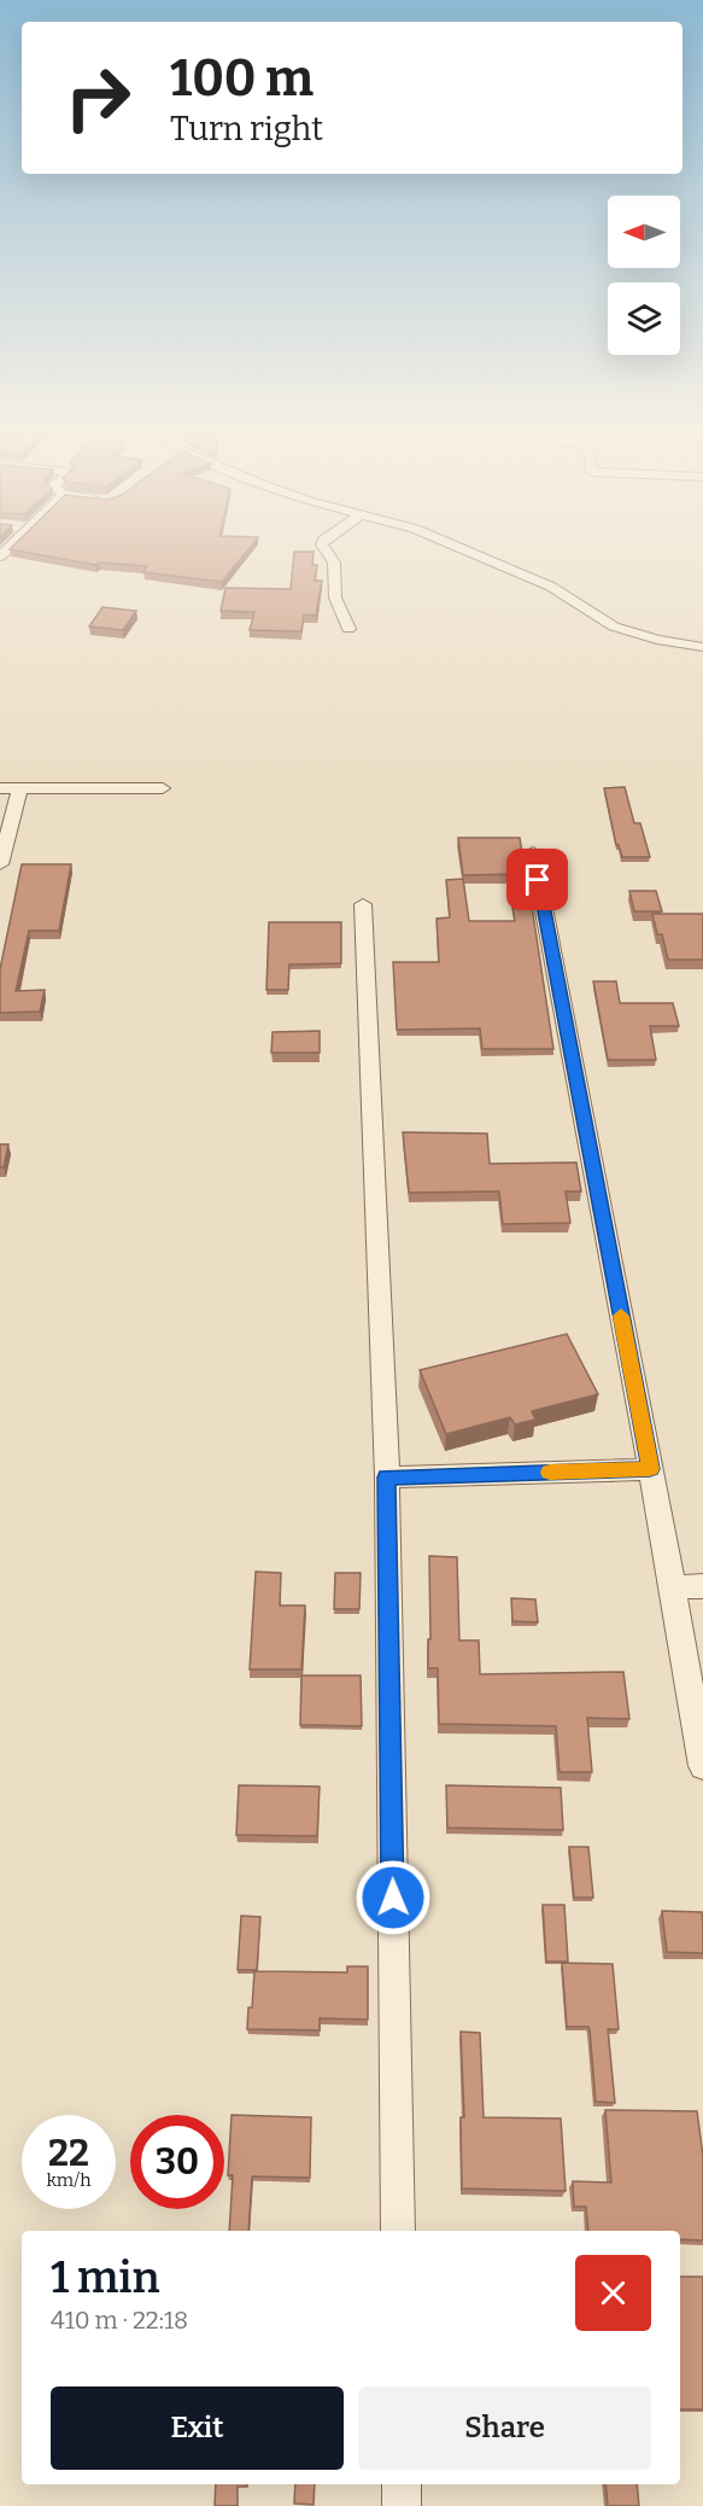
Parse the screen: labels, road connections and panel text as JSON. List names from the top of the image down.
{
  "north": "left",
  "page": {
    "turn": ["100 m", "Turn right"],
    "speed": "22 km/h",
    "limit": "30",
    "heading": ["1 min", "410 m · 22:18"],
    "buttons": ["Exit", "Share"]
  }
}
